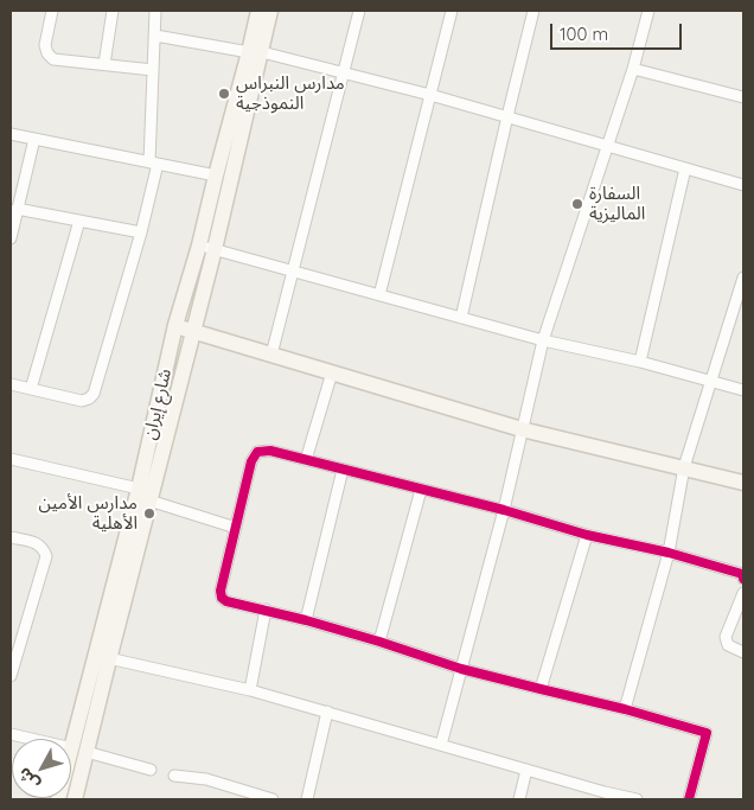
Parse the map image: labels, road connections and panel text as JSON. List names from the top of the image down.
{
  "streets": {
    "street": ["شارع إيران"]
  },
  "places": ["مدارس النبراس النموذجية", "السفارة الماليزية", "مدارس الأمين الأهلية"],
  "scale_bar": "100 m",
  "north": "bottom left"
}
